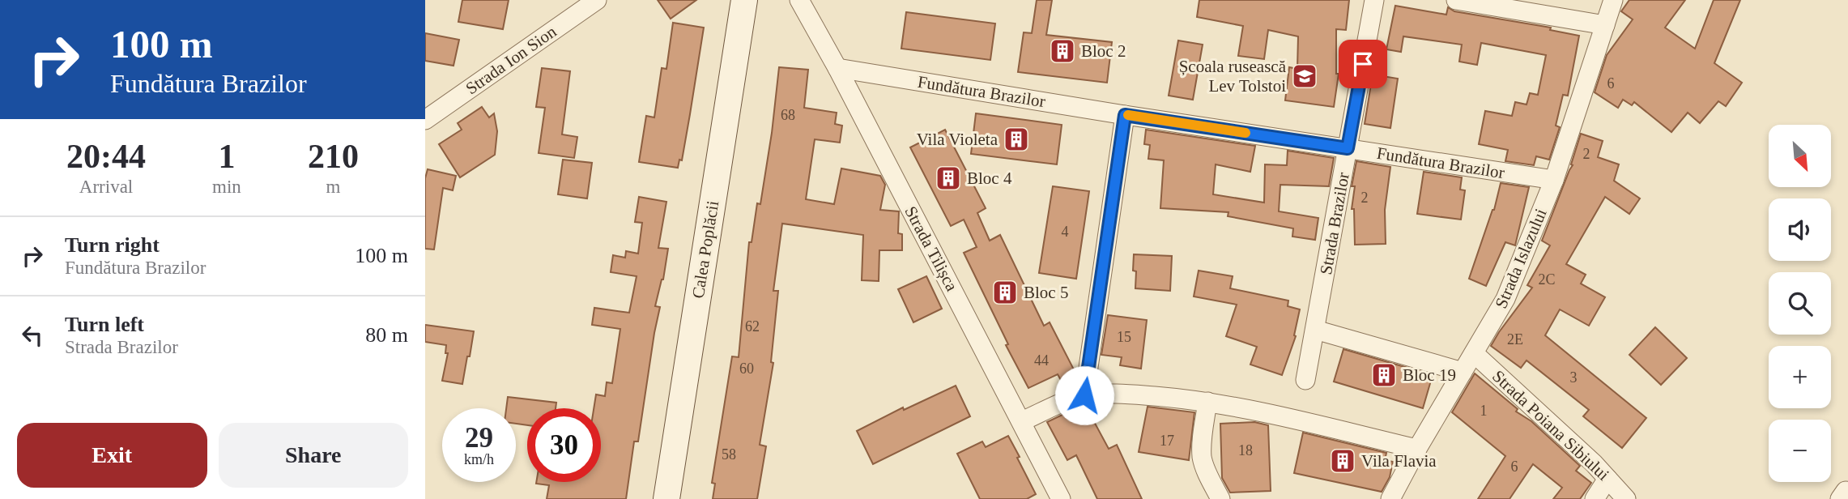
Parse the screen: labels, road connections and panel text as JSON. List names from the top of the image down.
{
  "streets": {
    "main road": ["Calea Poplăcii"],
    "street": [
      "Strada Ion Sion",
      "Fundătura Brazilor",
      "Strada Brazilor",
      "Strada Tilișca",
      "Strada Islazului",
      "Strada Poiana Sibiului"
    ]
  },
  "crossings": [
    ["Fundătura Brazilor", "Strada Brazilor"],
    ["Fundătura Brazilor", "Strada Tilișca"],
    ["Fundătura Brazilor", "Strada Islazului"],
    ["Strada Islazului", "Strada Poiana Sibiului"]
  ],
  "places": {
    "building": [
      "Bloc 2",
      "Vila Violeta",
      "Bloc 4",
      "Bloc 5",
      "Bloc 19",
      "Vila Flavia"
    ],
    "school or university": ["Școala rusească Lev Tolstoi"]
  },
  "house_numbers": [
    "6",
    "68",
    "2",
    "2",
    "4",
    "2C",
    "62",
    "15",
    "2E",
    "44",
    "60",
    "3",
    "1",
    "17",
    "18",
    "58",
    "6"
  ],
  "north": "bottom right",
  "page": {
    "turn": ["100 m", "Fundătura Brazilor"],
    "eta": [
      "20:44",
      "Arrival",
      "1",
      "min",
      "210",
      "m"
    ],
    "map_buttons": ["+", "−"],
    "list": [
      {
        "name": "Turn right",
        "note": "Fundătura Brazilor",
        "value": "100 m"
      },
      {
        "name": "Turn left",
        "note": "Strada Brazilor",
        "value": "80 m"
      }
    ],
    "speed": "29 km/h",
    "limit": "30",
    "buttons": ["Exit", "Share"]
  }
}
